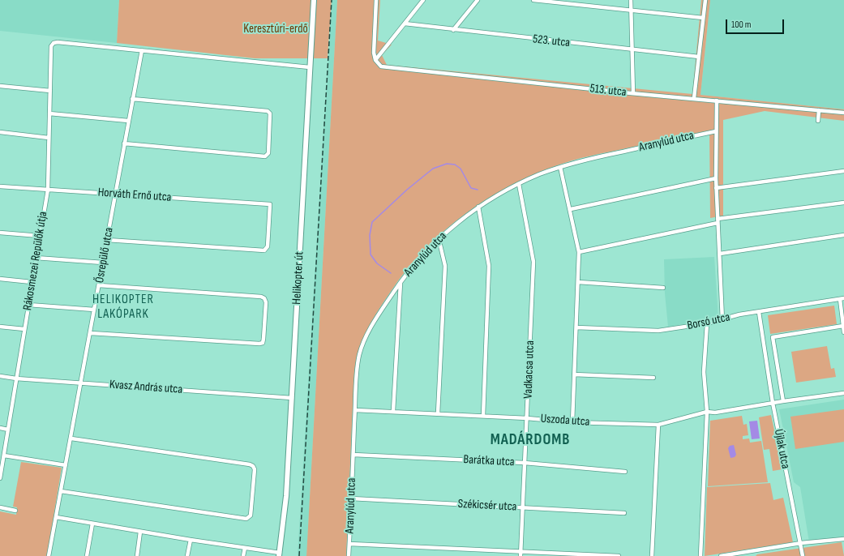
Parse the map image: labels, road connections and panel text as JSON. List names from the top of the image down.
{
  "streets": {
    "street": [
      "523. utca",
      "513. utca",
      "Aranylúd utca",
      "Horváth Ernő utca",
      "Ősrepülő utca",
      "Rákosmezei Repülők útja",
      "Helikopter út",
      "Borsó utca",
      "Vadkacsa utca",
      "Kvasz András utca",
      "Uszoda utca",
      "Újlak utca",
      "Barátka utca",
      "Székicsér utca"
    ]
  },
  "crossings": [
    ["Aranylúd utca", "Vadkacsa utca"],
    ["Aranylúd utca", "Uszoda utca"],
    ["Aranylúd utca", "Barátka utca"],
    ["Aranylúd utca", "Székicsér utca"],
    ["Horváth Ernő utca", "Ősrepülő utca"],
    ["Horváth Ernő utca", "Rákosmezei Repülők útja"],
    ["Ősrepülő utca", "Rákosmezei Repülők útja"],
    ["Ősrepülő utca", "Kvasz András utca"],
    ["Rákosmezei Repülők útja", "Kvasz András utca"],
    ["Helikopter út", "Kvasz András utca"],
    ["Borsó utca", "Újlak utca"],
    ["Vadkacsa utca", "Uszoda utca"],
    ["Vadkacsa utca", "Barátka utca"],
    ["Vadkacsa utca", "Székicsér utca"],
    ["Uszoda utca", "Újlak utca"]
  ],
  "districts": ["HELIKOPTER LAKÓPARK", "MADÁRDOMB"],
  "parks": ["Keresztúri-erdő"],
  "scale_bar": "100 m"
}
